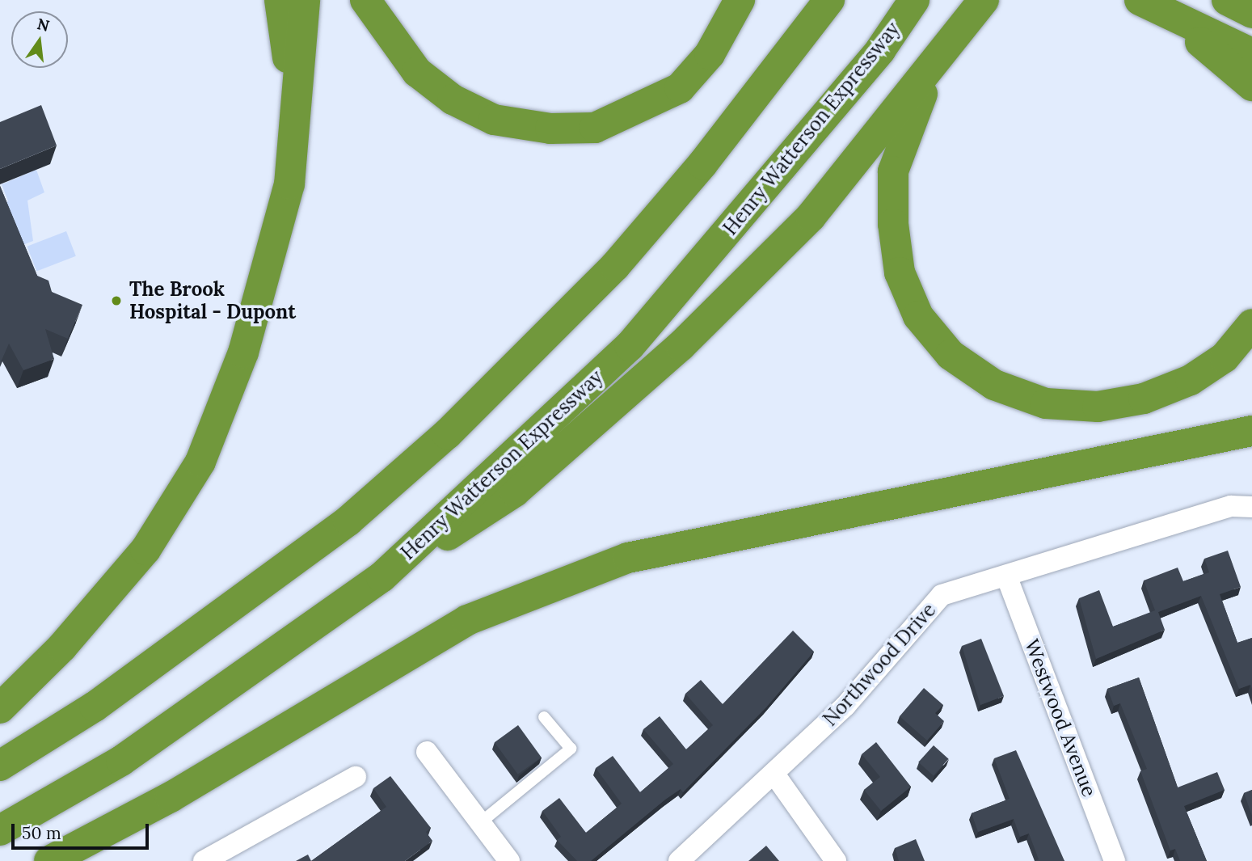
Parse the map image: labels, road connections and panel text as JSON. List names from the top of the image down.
{
  "streets": {
    "highway": ["Henry Watterson Expressway"],
    "street": ["Northwood Drive", "Westwood Avenue"]
  },
  "crossings": [
    ["Northwood Drive", "Westwood Avenue"]
  ],
  "places": ["The Brook Hospital - Dupont"],
  "scale_bar": "50 m",
  "north": "top"
}
